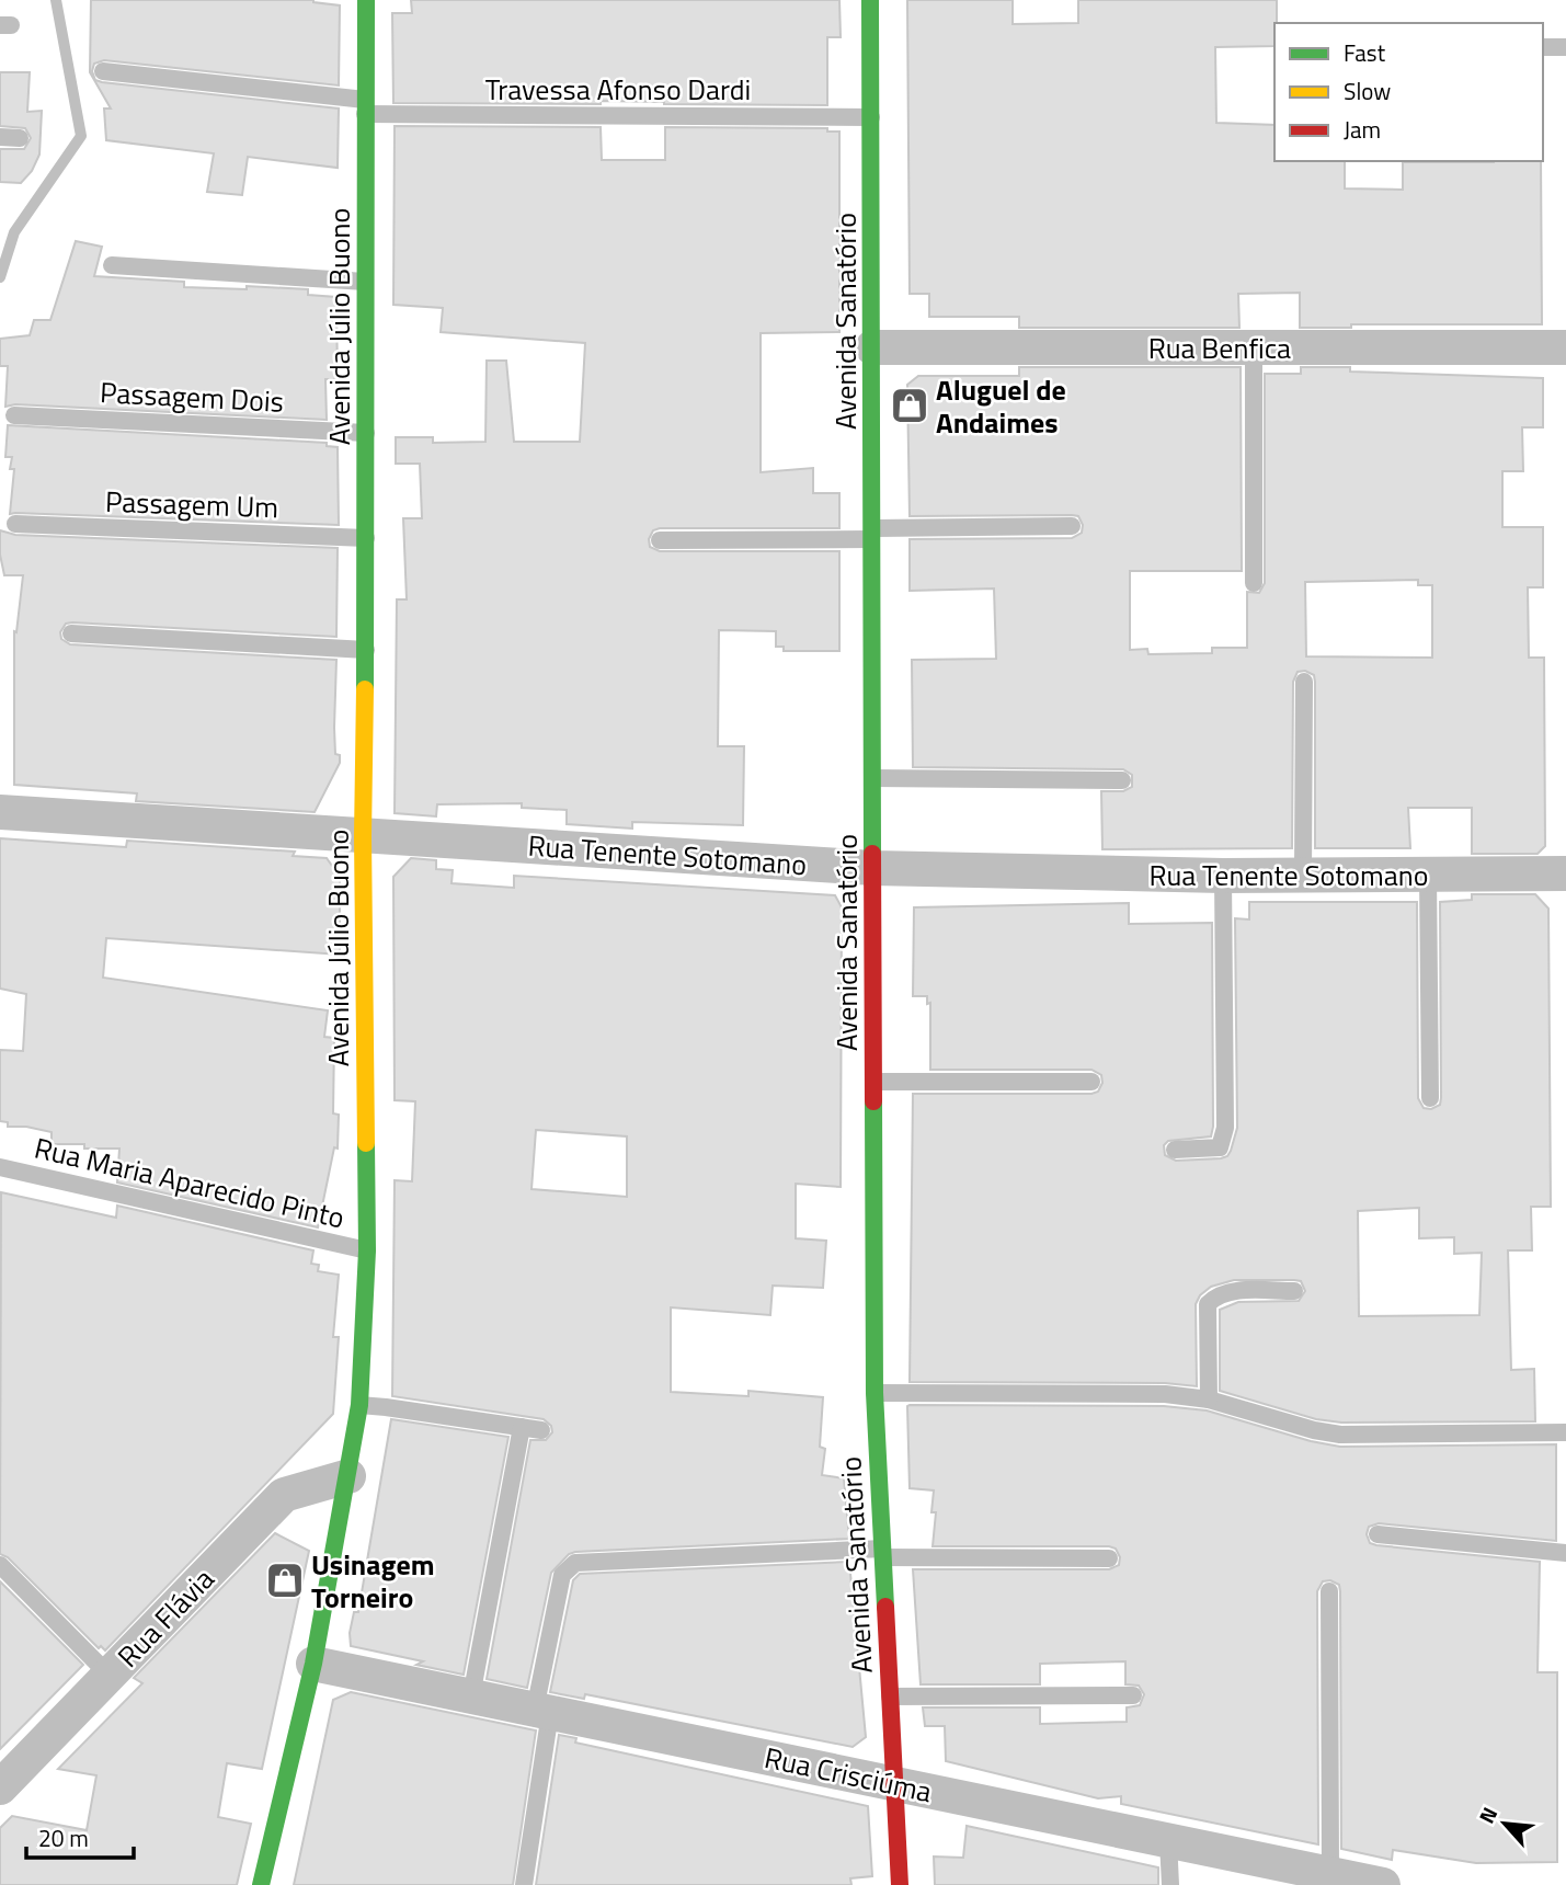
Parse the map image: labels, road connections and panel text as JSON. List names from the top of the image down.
{
  "streets": {
    "street": [
      "Avenida Sanatório",
      "Avenida Júlio Buono",
      "Rua Benfica",
      "Rua Tenente Sotomano",
      "Rua Flávia",
      "Rua Crisciúma"
    ],
    "lane": [
      "Travessa Afonso Dardi",
      "Passagem Dois",
      "Passagem Um",
      "Rua Maria Aparecido Pinto"
    ]
  },
  "crossings": [
    ["Travessa Afonso Dardi", "Avenida Sanatório"],
    ["Travessa Afonso Dardi", "Avenida Júlio Buono"],
    ["Avenida Sanatório", "Rua Benfica"],
    ["Avenida Sanatório", "Rua Tenente Sotomano"],
    ["Avenida Sanatório", "Rua Crisciúma"],
    ["Avenida Júlio Buono", "Passagem Dois"],
    ["Avenida Júlio Buono", "Passagem Um"],
    ["Avenida Júlio Buono", "Rua Tenente Sotomano"],
    ["Avenida Júlio Buono", "Rua Maria Aparecido Pinto"],
    ["Avenida Júlio Buono", "Rua Flávia"],
    ["Avenida Júlio Buono", "Rua Crisciúma"]
  ],
  "places": {
    "shop": ["Aluguel de Andaimes", "Usinagem Torneiro"]
  },
  "legend": ["Fast", "Slow", "Jam"],
  "scale_bar": "20 m",
  "north": "top left"
}
